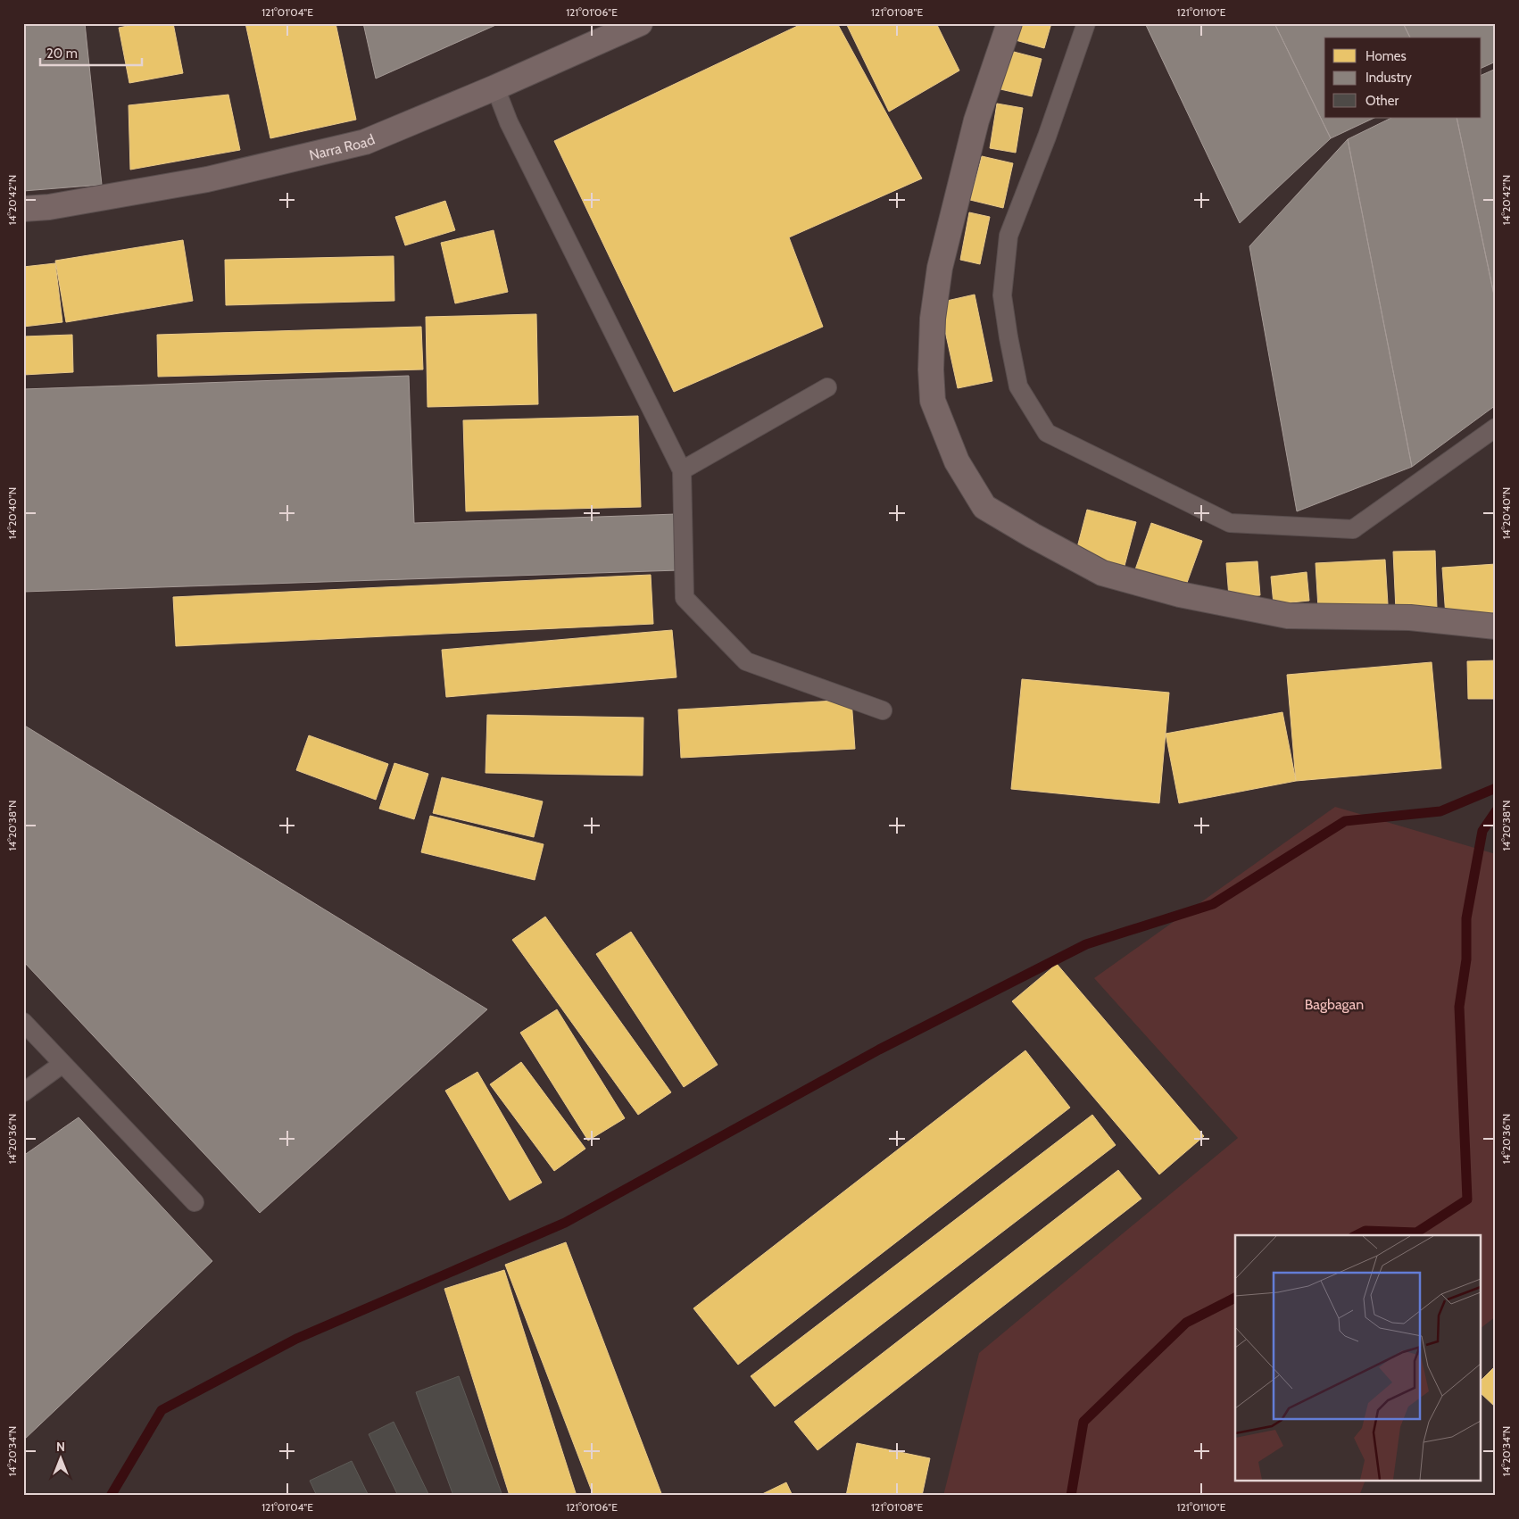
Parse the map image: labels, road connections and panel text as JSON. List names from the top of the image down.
{
  "streets": {
    "street": ["Narra Road"]
  },
  "parks": ["Bagbagan"],
  "legend": ["Homes", "Industry", "Other"],
  "scale_bar": "20 m",
  "north": "top",
  "coordinates": [
    "121°01'04\"E",
    "121°01'06\"E",
    "121°01'08\"E",
    "121°01'10\"E",
    "14°20'42\"N",
    "14°20'40\"N",
    "14°20'38\"N",
    "14°20'36\"N",
    "14°20'34\"N"
  ]
}
